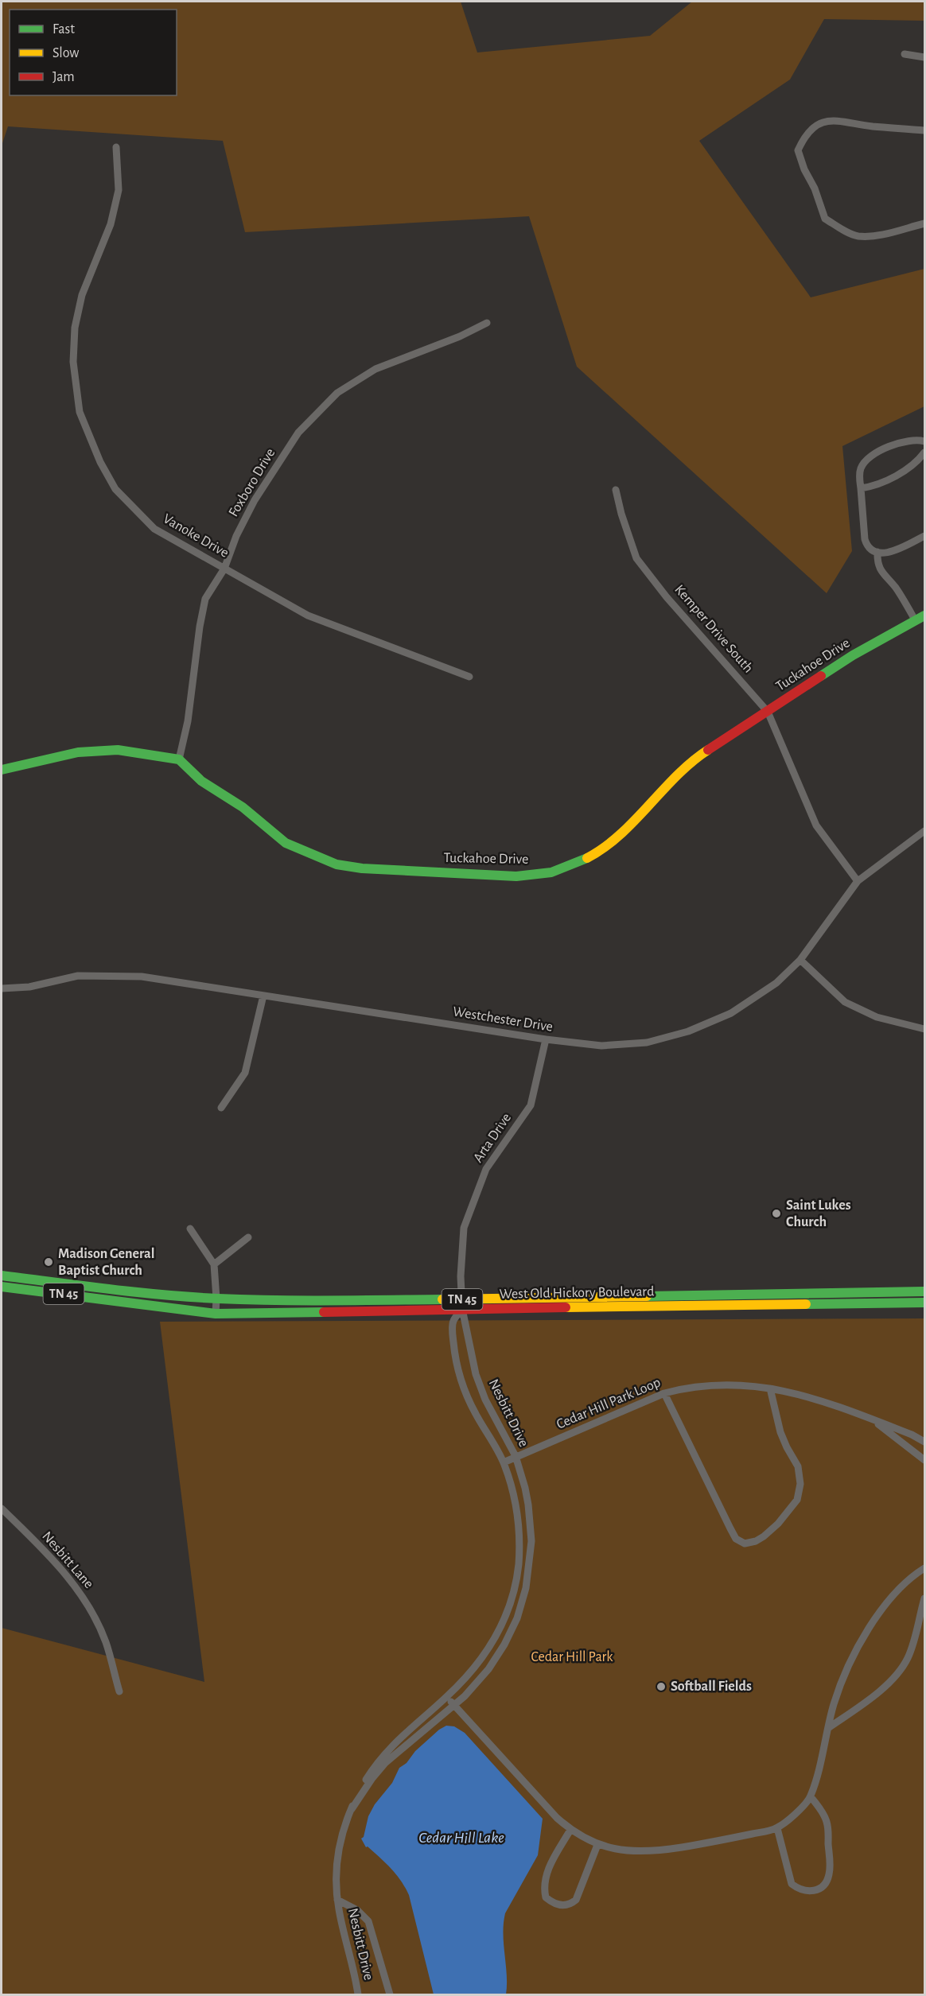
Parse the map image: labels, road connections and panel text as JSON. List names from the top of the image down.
{
  "streets": {
    "main road": ["Tuckahoe Drive", "West Old Hickory Boulevard", "TN 45"],
    "street": [
      "Foxboro Drive",
      "Vanoke Drive",
      "Kemper Drive South",
      "Westchester Drive",
      "Arta Drive",
      "Cedar Hill Park Loop",
      "Nesbitt Drive",
      "Nesbitt Lane"
    ]
  },
  "crossings": [
    ["Foxboro Drive", "Vanoke Drive"],
    ["Foxboro Drive", "Tuckahoe Drive"],
    ["Kemper Drive South", "Tuckahoe Drive"],
    ["Kemper Drive South", "Westchester Drive"],
    ["Westchester Drive", "Arta Drive"],
    ["Arta Drive", "West Old Hickory Boulevard"],
    ["Arta Drive", "Nesbitt Drive"],
    ["West Old Hickory Boulevard", "Nesbitt Drive"],
    ["Cedar Hill Park Loop", "Nesbitt Drive"]
  ],
  "water": ["Cedar Hill Lake"],
  "parks": ["Cedar Hill Park"],
  "places": ["Saint Lukes Church", "Madison General Baptist Church", "Softball Fields"],
  "legend": ["Fast", "Slow", "Jam"]
}
